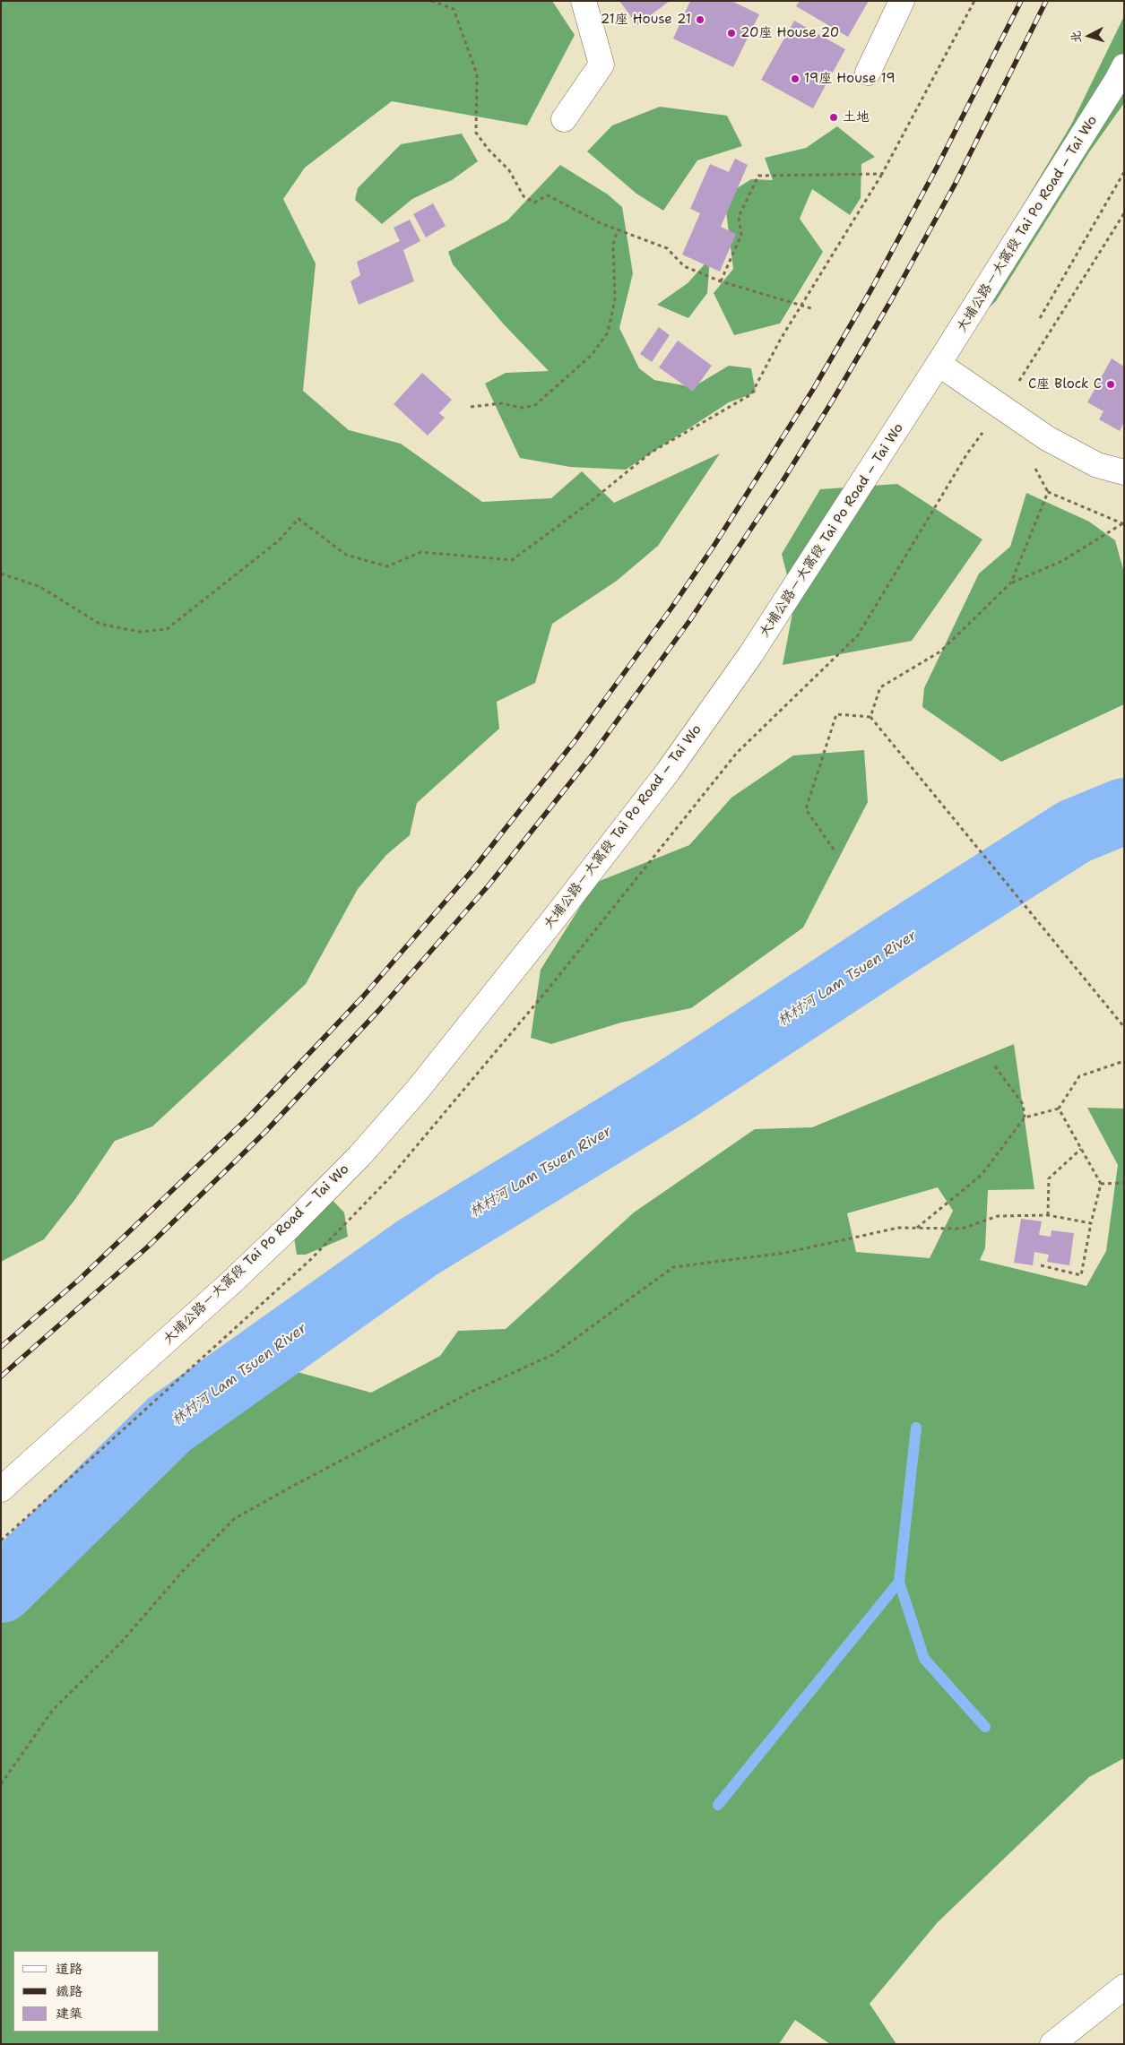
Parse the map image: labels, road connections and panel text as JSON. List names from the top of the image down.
{
  "streets": {
    "main road": ["大埔公路－大窩段 Tai Po Road – Tai Wo"]
  },
  "water": ["林村河 Lam Tsuen River"],
  "places": [
    "21座 House 21",
    "20座 House 20",
    "19座 House 19",
    "土地",
    "C座 Block C"
  ],
  "legend": ["道路", "鐵路", "建築"],
  "north": "left"
}
